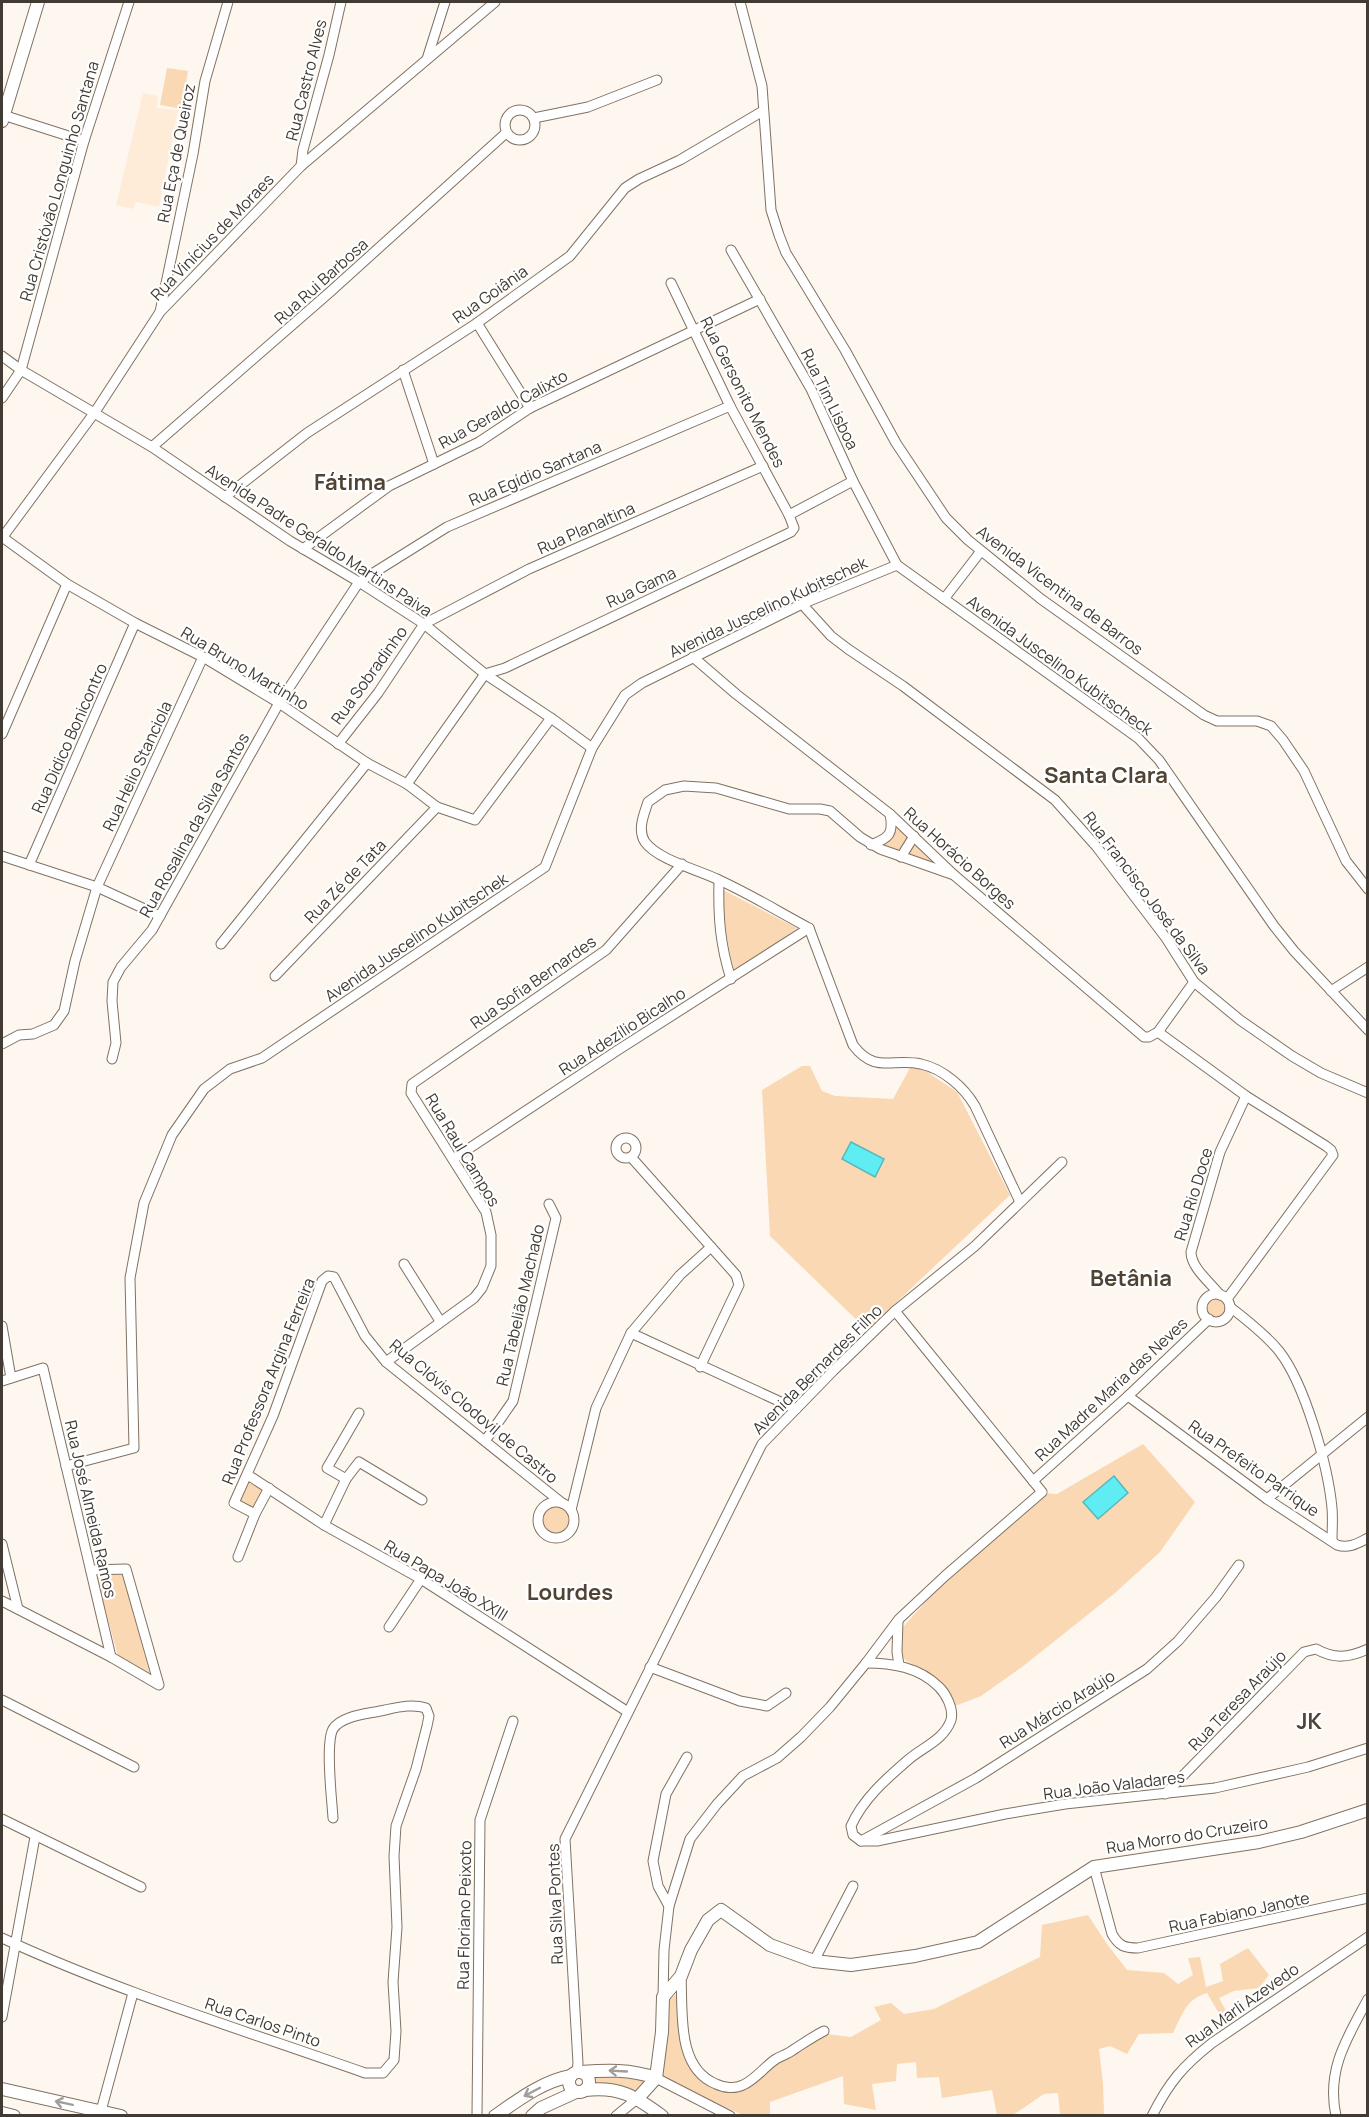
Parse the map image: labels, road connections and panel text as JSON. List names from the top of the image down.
{
  "streets": {
    "street": [
      "Rua Castro Alves",
      "Rua Eça de Queiroz",
      "Rua Cristóvão Longuinho Santana",
      "Rua Vinícius de Moraes",
      "Rua Rui Barbosa",
      "Rua Goiânia",
      "Rua Gersonito Mendes",
      "Rua Tim Lisboa",
      "Rua Geraldo Calixto",
      "Rua Egídio Santana",
      "Rua Planaltina",
      "Avenida Padre Geraldo Martins Paiva",
      "Rua Gama",
      "Avenida Vicentina de Barros",
      "Avenida Juscelino Kubitschek",
      "Avenida Juscelino Kubitscheck",
      "Rua Bruno Martinho",
      "Rua Sobradinho",
      "Rua Didico Bonicontro",
      "Rua Helio Stanciola",
      "Rua Rosalina da Silva Santos",
      "Rua Horácio Borges",
      "Rua Zé de Tata",
      "Rua Francisco José da Silva",
      "Rua Sofia Bernardes",
      "Rua Adezílio Bicalho",
      "Rua Raul Campos",
      "Rua Rio Doce",
      "Rua Tabelião Machado",
      "Avenida Bernardes Filho",
      "Rua Professora Argina Ferreira",
      "Rua Madre Maria das Neves",
      "Rua Clóvis Clodovil de Castro",
      "Rua Prefeito Parrique",
      "Rua José Almeida Ramos",
      "Rua Papa João XXIII",
      "Rua Teresa Araújo",
      "Rua Márcio Araújo",
      "Rua João Valadares",
      "Rua Morro do Cruzeiro",
      "Rua Silva Pontes",
      "Rua Fabiano Janote",
      "Rua Floriano Peixoto",
      "Rua Marli Azevedo",
      "Rua Carlos Pinto"
    ]
  },
  "crossings": [
    ["Rua Castro Alves", "Rua Vinícius de Moraes"],
    ["Rua Eça de Queiroz", "Rua Vinícius de Moraes"],
    ["Rua Cristóvão Longuinho Santana", "Avenida Padre Geraldo Martins Paiva"],
    ["Rua Vinícius de Moraes", "Avenida Padre Geraldo Martins Paiva"],
    ["Rua Vinícius de Moraes", "Rua Bruno Martinho"],
    ["Rua Rui Barbosa", "Avenida Padre Geraldo Martins Paiva"],
    ["Rua Goiânia", "Avenida Padre Geraldo Martins Paiva"],
    ["Rua Goiânia", "Avenida Vicentina de Barros"],
    ["Rua Gersonito Mendes", "Rua Geraldo Calixto"],
    ["Rua Gersonito Mendes", "Rua Egídio Santana"],
    ["Rua Gersonito Mendes", "Rua Planaltina"],
    ["Rua Gersonito Mendes", "Rua Gama"],
    ["Rua Tim Lisboa", "Rua Geraldo Calixto"],
    ["Rua Tim Lisboa", "Avenida Juscelino Kubitschek"],
    ["Rua Tim Lisboa", "Avenida Juscelino Kubitscheck"],
    ["Rua Geraldo Calixto", "Avenida Padre Geraldo Martins Paiva"],
    ["Rua Egídio Santana", "Avenida Padre Geraldo Martins Paiva"],
    ["Rua Egídio Santana", "Rua Rosalina da Silva Santos"],
    ["Rua Planaltina", "Avenida Padre Geraldo Martins Paiva"],
    ["Rua Planaltina", "Rua Sobradinho"],
    ["Avenida Padre Geraldo Martins Paiva", "Rua Gama"],
    ["Avenida Padre Geraldo Martins Paiva", "Avenida Juscelino Kubitschek"],
    ["Avenida Padre Geraldo Martins Paiva", "Rua Bruno Martinho"],
    ["Avenida Padre Geraldo Martins Paiva", "Rua Sobradinho"],
    ["Avenida Padre Geraldo Martins Paiva", "Rua Rosalina da Silva Santos"],
    ["Avenida Juscelino Kubitschek", "Avenida Juscelino Kubitscheck"],
    ["Avenida Juscelino Kubitschek", "Rua Horácio Borges"],
    ["Avenida Juscelino Kubitschek", "Rua Francisco José da Silva"],
    ["Avenida Juscelino Kubitschek", "Rua José Almeida Ramos"],
    ["Rua Bruno Martinho", "Rua Sobradinho"],
    ["Rua Bruno Martinho", "Rua Didico Bonicontro"],
    ["Rua Bruno Martinho", "Rua Helio Stanciola"],
    ["Rua Bruno Martinho", "Rua Rosalina da Silva Santos"],
    ["Rua Bruno Martinho", "Rua Zé de Tata"],
    ["Rua Sofia Bernardes", "Rua Raul Campos"],
    ["Rua Adezílio Bicalho", "Rua Raul Campos"],
    ["Rua Raul Campos", "Rua Clóvis Clodovil de Castro"],
    ["Rua Rio Doce", "Rua Madre Maria das Neves"],
    ["Rua Tabelião Machado", "Rua Clóvis Clodovil de Castro"],
    ["Avenida Bernardes Filho", "Rua Papa João XXIII"],
    ["Avenida Bernardes Filho", "Rua Silva Pontes"],
    ["Rua Professora Argina Ferreira", "Rua Clóvis Clodovil de Castro"],
    ["Rua Professora Argina Ferreira", "Rua Papa João XXIII"],
    ["Rua Madre Maria das Neves", "Rua Prefeito Parrique"],
    ["Rua Papa João XXIII", "Rua Silva Pontes"],
    ["Rua Teresa Araújo", "Rua João Valadares"],
    ["Rua Márcio Araújo", "Rua João Valadares"],
    ["Rua Morro do Cruzeiro", "Rua Fabiano Janote"]
  ],
  "districts": [
    "Fátima",
    "Santa Clara",
    "Betânia",
    "Lourdes",
    "JK"
  ]
}
